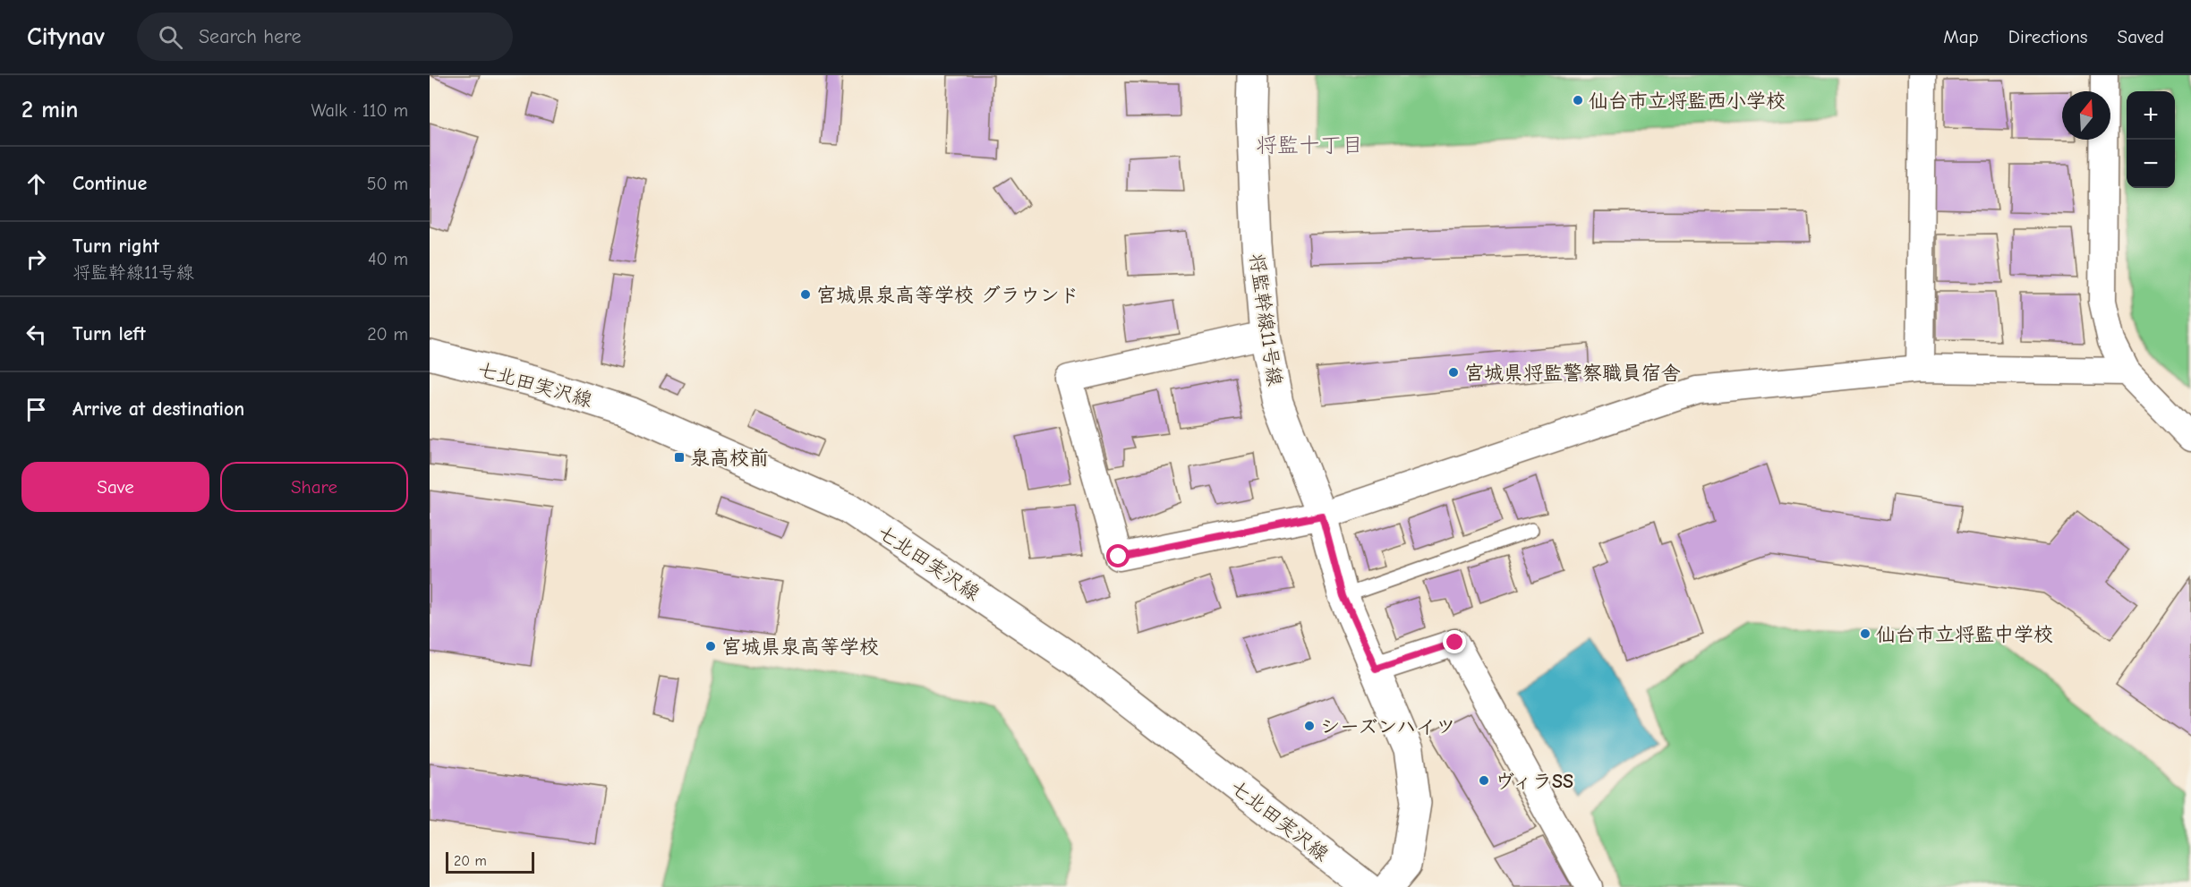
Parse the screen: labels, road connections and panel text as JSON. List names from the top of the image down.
{
  "streets": {
    "street": ["将監幹線11号線", "七北田実沢線"]
  },
  "districts": ["将監十丁目"],
  "places": {
    "other": [
      "仙台市立将監西小学校",
      "宮城県泉高等学校 グラウンド",
      "宮城県将監警察職員宿舎",
      "仙台市立将監中学校",
      "宮城県泉高等学校",
      "シーズンハイツ",
      "ヴィラSS"
    ],
    "transit": ["泉高校前"]
  },
  "scale_bar": "20 m",
  "north": "top",
  "page": {
    "header": "Citynav",
    "search": "Search here",
    "nav": ["Map", "Directions", "Saved"],
    "heading": ["2 min", "Walk · 110 m"],
    "map_buttons": ["+", "−"],
    "list": [
      ["Continue", "50 m"],
      ["Turn right", "将監幹線11号線", "40 m"],
      ["Turn left", "20 m"],
      "Arrive at destination"
    ],
    "buttons": ["Save", "Share"],
    "scale": "20 m"
  }
}
